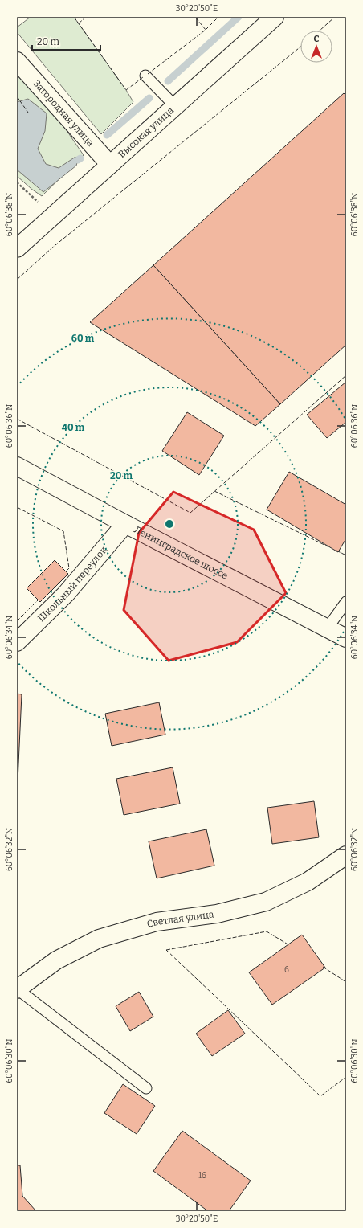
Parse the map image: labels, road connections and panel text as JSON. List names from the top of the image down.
{
  "streets": {
    "street": [
      "Загородная улица",
      "Высокая улица",
      "Ленинградское шоссе",
      "Школьный переулок",
      "Светлая улица"
    ]
  },
  "crossings": [
    ["Загородная улица", "Высокая улица"],
    ["Ленинградское шоссе", "Школьный переулок"]
  ],
  "house_numbers": ["6", "16"],
  "scale_bar": "20 m",
  "north": "top",
  "coordinates": [
    "30°20'50\"E",
    "60°06'38\"N",
    "60°06'36\"N",
    "60°06'34\"N",
    "60°06'32\"N",
    "60°06'30\"N"
  ],
  "rings": ["60 m", "40 m", "20 m"]
}
